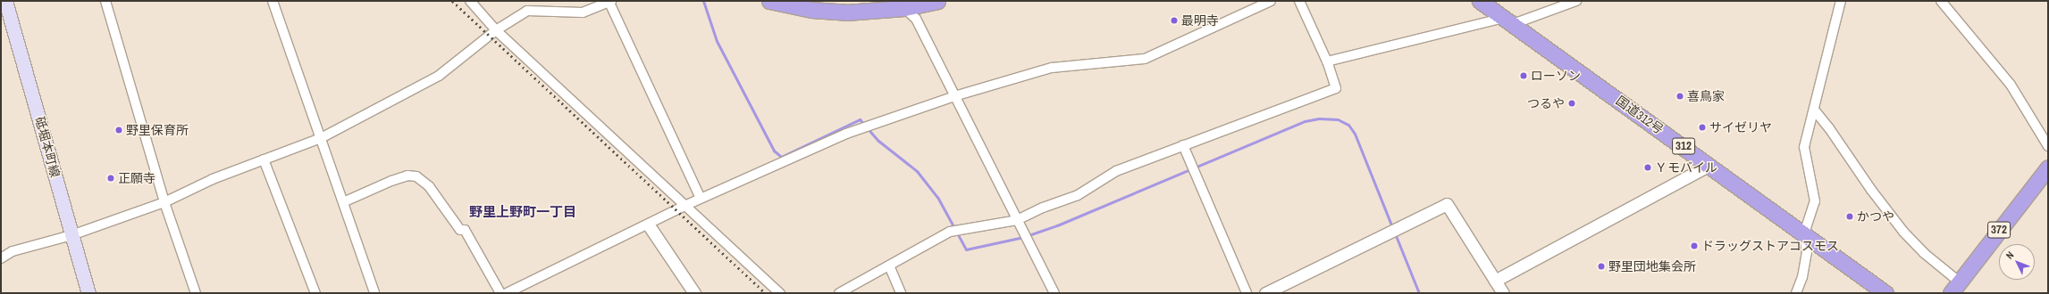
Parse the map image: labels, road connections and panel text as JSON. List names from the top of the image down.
{
  "streets": {
    "highway": ["国道312号", "312", "372"],
    "main road": ["砥堀本町線"]
  },
  "districts": ["野里上野町一丁目"],
  "places": [
    "最明寺",
    "ローソン",
    "喜鳥家",
    "つるや",
    "サイゼリヤ",
    "野里保育所",
    "Ｙモバイル",
    "正願寺",
    "かつや",
    "ドラッグストアコスモス",
    "野里団地集会所"
  ],
  "north": "top left"
}
